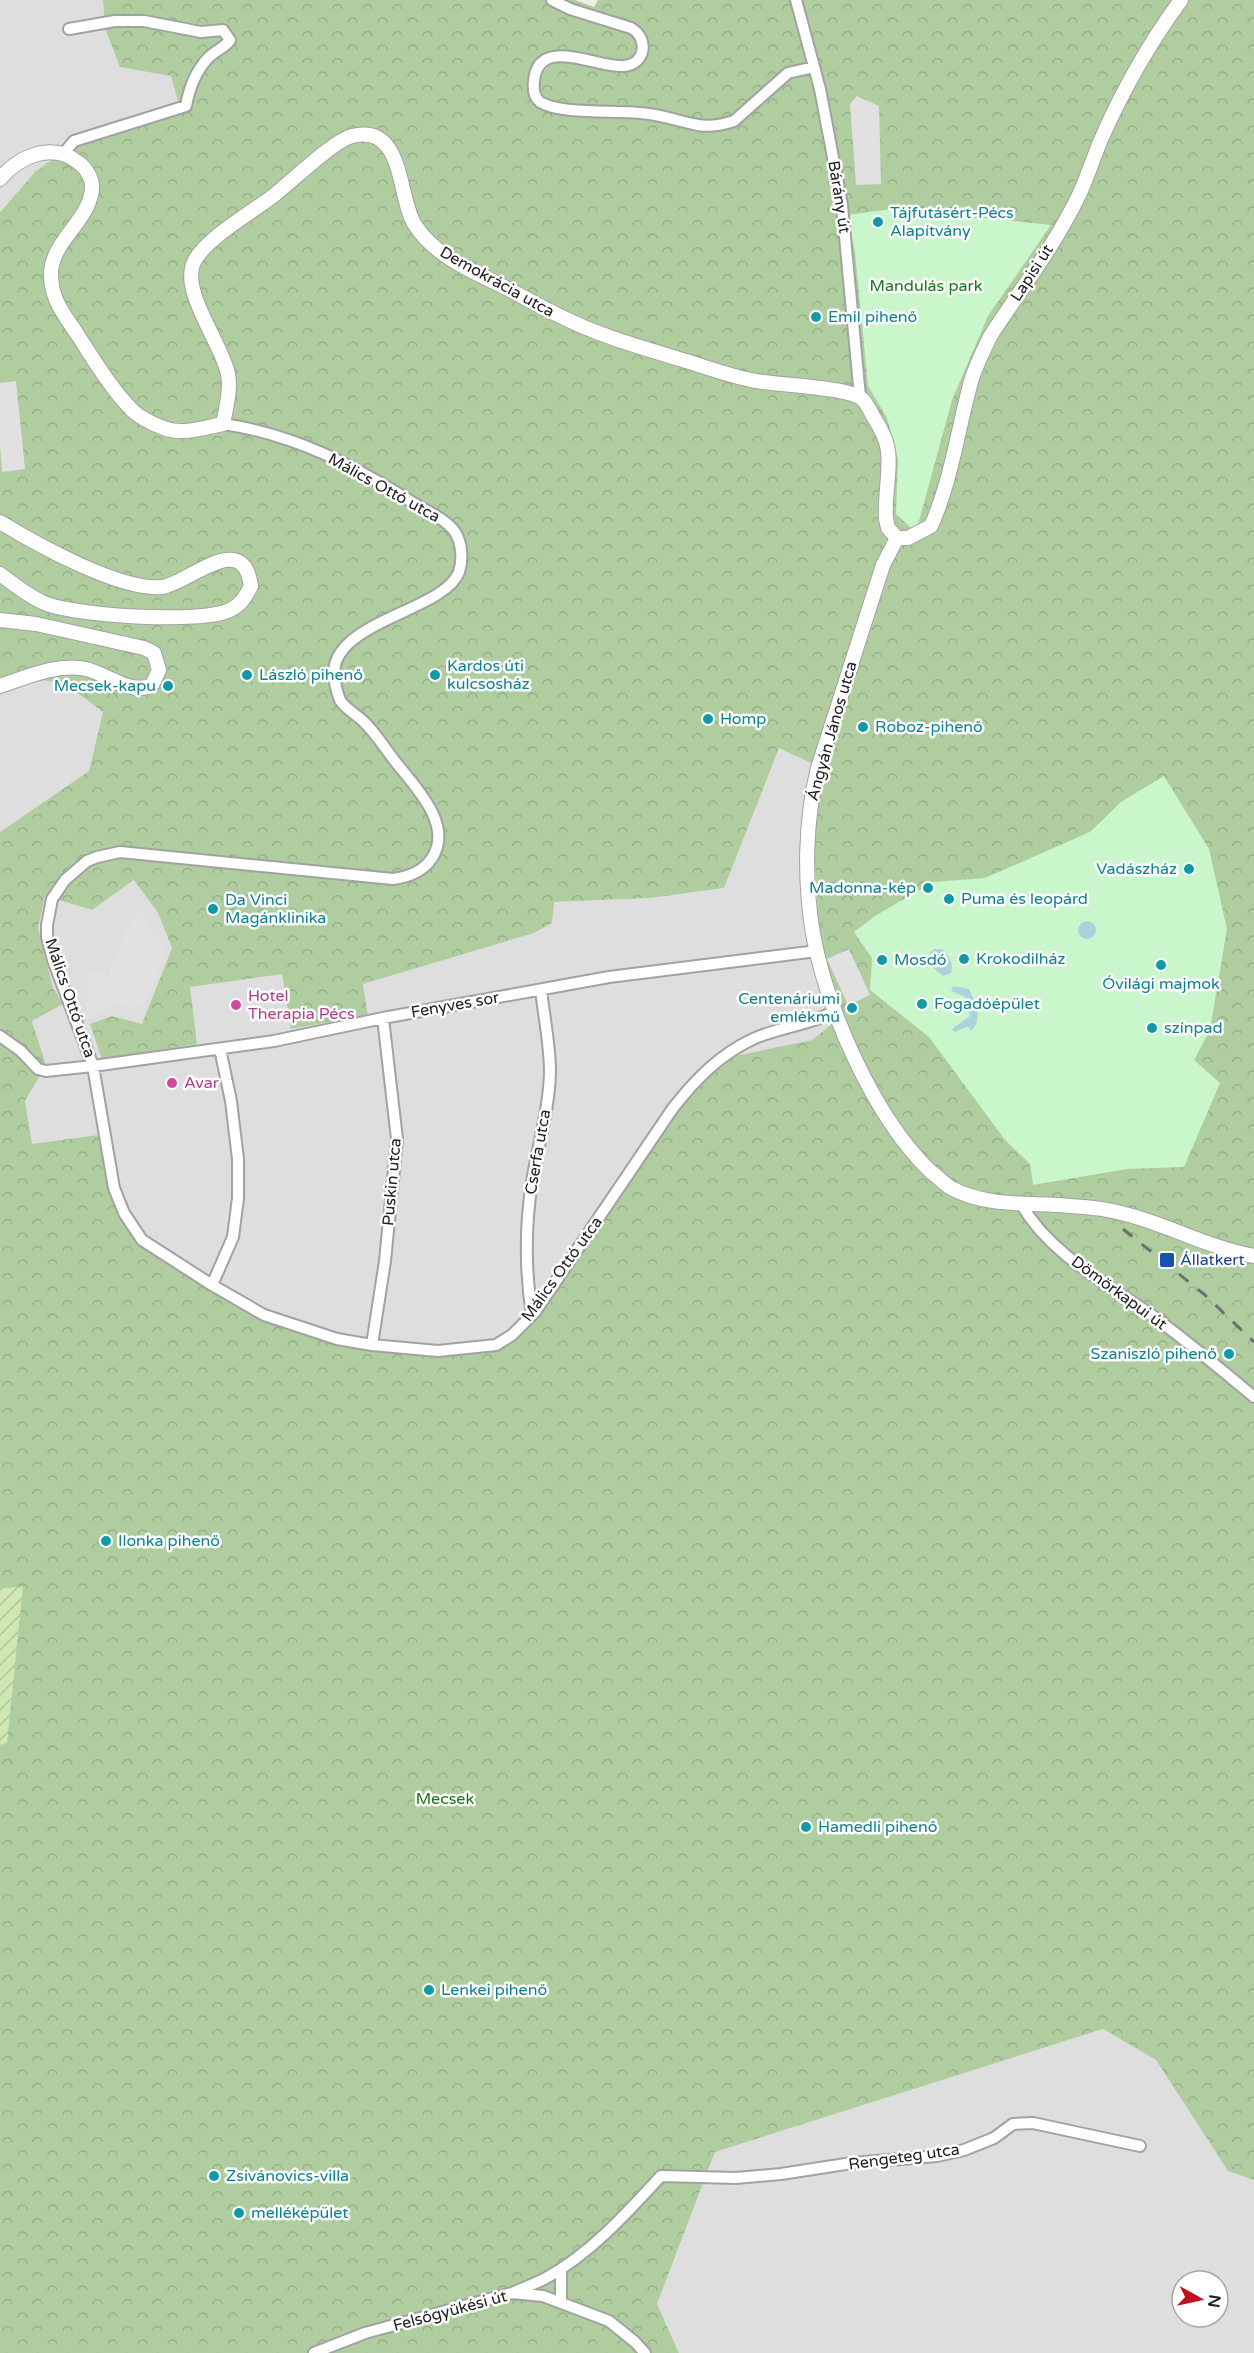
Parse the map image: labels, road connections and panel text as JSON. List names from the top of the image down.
{
  "streets": {
    "street": [
      "Bárány út",
      "Lapisi út",
      "Demokrácia utca",
      "Málics Ottó utca",
      "Ángyán János utca",
      "Fenyves sor",
      "Cserfa utca",
      "Puskin utca",
      "Dömörkapui út",
      "Rengeteg utca",
      "Felsőgyükési út"
    ]
  },
  "crossings": [
    ["Bárány út", "Demokrácia utca"],
    ["Lapisi út", "Ángyán János utca"],
    ["Demokrácia utca", "Málics Ottó utca"],
    ["Málics Ottó utca", "Ángyán János utca"],
    ["Málics Ottó utca", "Fenyves sor"],
    ["Málics Ottó utca", "Cserfa utca"],
    ["Málics Ottó utca", "Puskin utca"],
    ["Ángyán János utca", "Fenyves sor"],
    ["Ángyán János utca", "Dömörkapui út"],
    ["Fenyves sor", "Cserfa utca"],
    ["Fenyves sor", "Puskin utca"]
  ],
  "parks": ["Mandulás park", "Mecsek"],
  "places": {
    "other": [
      "Tájfutásért-Pécs Alapítvány",
      "Emil pihenő",
      "László pihenő",
      "Kardos úti kulcsosház",
      "Mecsek-kapu",
      "Homp",
      "Roboz-pihenő",
      "Vadászház",
      "Madonna-kép",
      "Puma és leopárd",
      "Da Vinci Magánklinika",
      "Krokodilház",
      "Mosdó",
      "Óvilági majmok",
      "Fogadóépület",
      "Hotel Therapia Pécs",
      "Centenáriumi emlékmű",
      "színpad",
      "Avar",
      "Szaniszló pihenő",
      "Ilonka pihenő",
      "Hamedli pihenő",
      "Lenkei pihenő",
      "Zsivánovics-villa",
      "melléképület"
    ],
    "transit": ["Állatkert"]
  },
  "north": "right"
}
